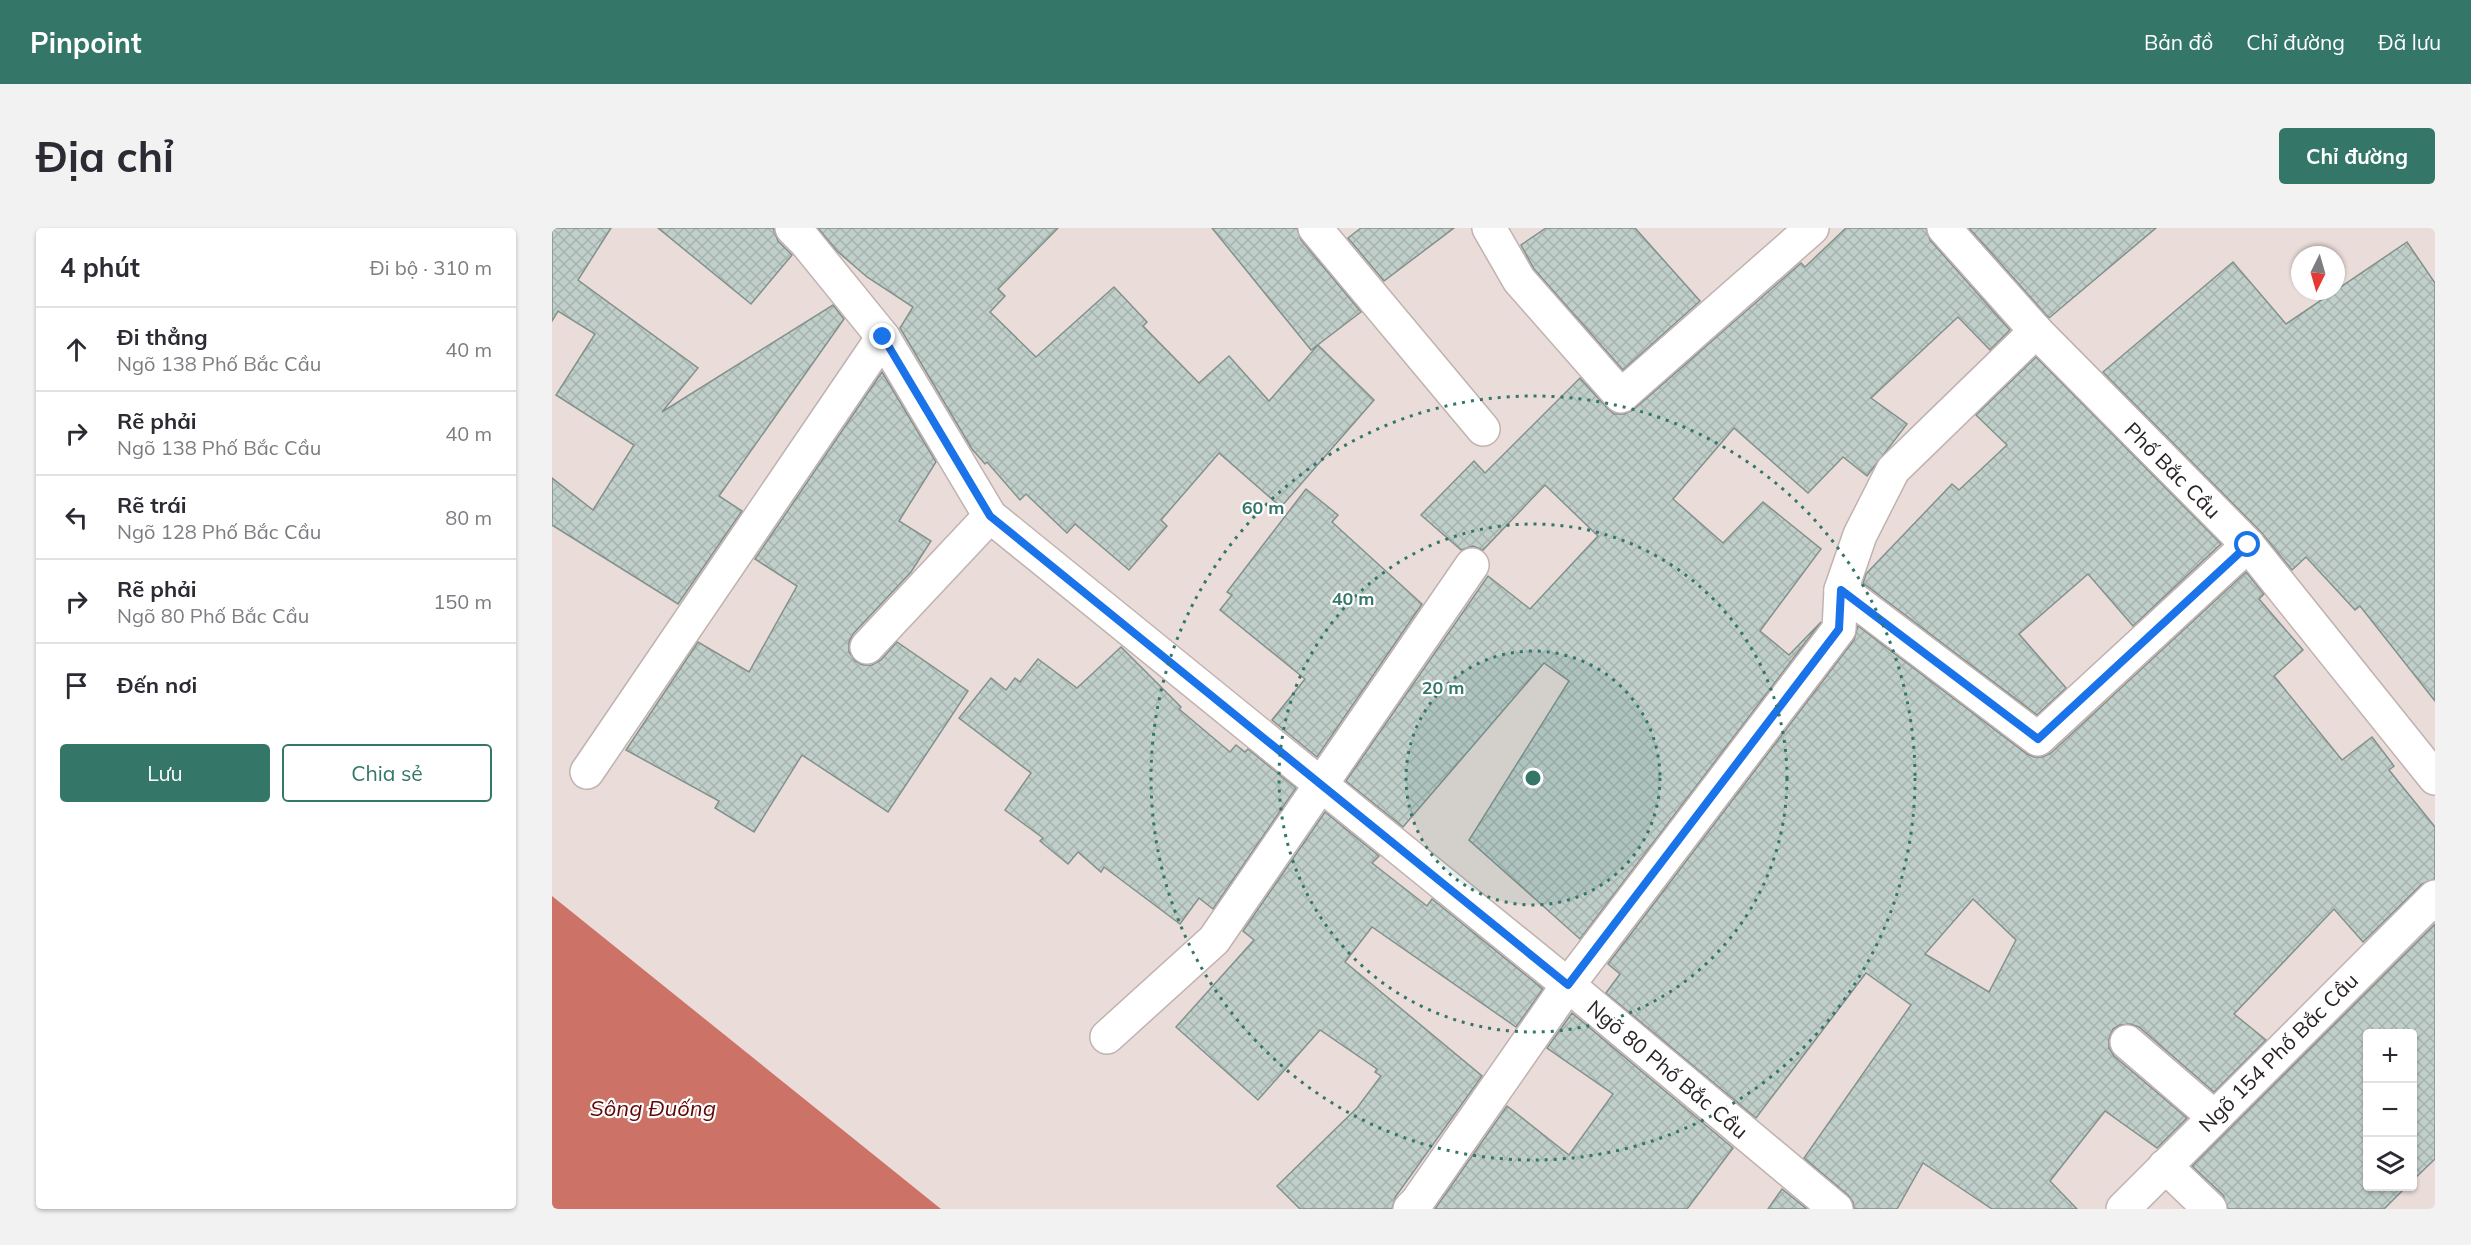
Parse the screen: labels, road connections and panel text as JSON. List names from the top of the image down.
{
  "streets": {
    "street": ["Phố Bắc Cầu", "Ngõ 154 Phố Bắc Cầu", "Ngõ 80 Phố Bắc Cầu"]
  },
  "water": ["Sông Đuống"],
  "north": "bottom",
  "page": {
    "header": "Pinpoint",
    "nav": ["Bản đồ", "Chỉ đường", "Đã lưu"],
    "buttons": [
      "Chỉ đường",
      ["Lưu", "Chia sẻ"]
    ],
    "title": "Địa chỉ",
    "heading": ["4 phút", "Đi bộ · 310 m"],
    "list": [
      ["Đi thẳng", "Ngõ 138 Phố Bắc Cầu", "40 m"],
      ["Rẽ phải", "Ngõ 138 Phố Bắc Cầu", "40 m"],
      ["Rẽ trái", "Ngõ 128 Phố Bắc Cầu", "80 m"],
      ["Rẽ phải", "Ngõ 80 Phố Bắc Cầu", "150 m"],
      "Đến nơi"
    ],
    "map_buttons": ["+", "−"]
  },
  "rings": ["60 m", "40 m", "20 m"]
}
